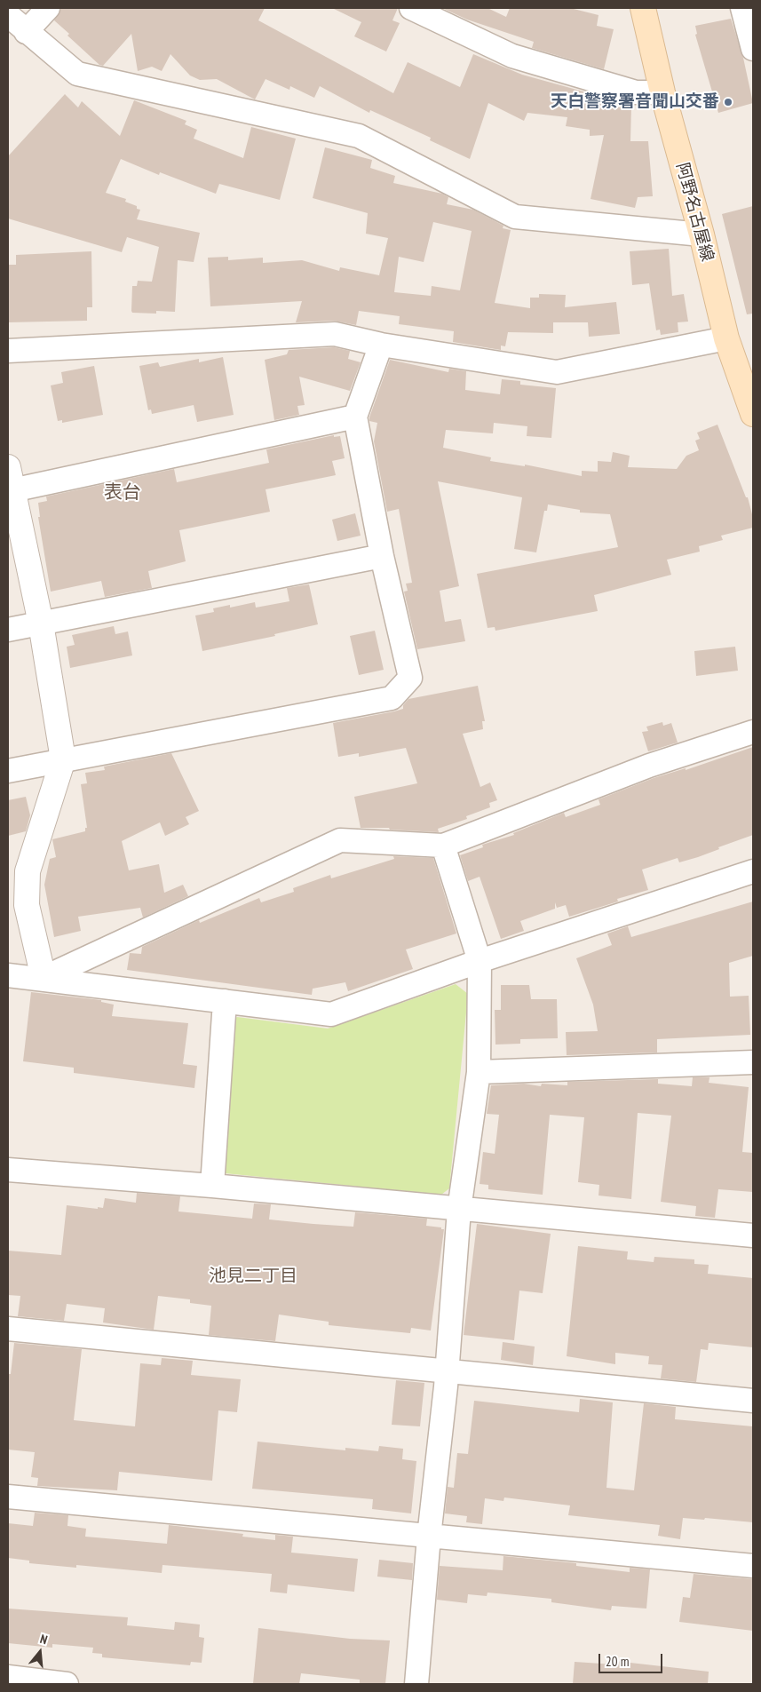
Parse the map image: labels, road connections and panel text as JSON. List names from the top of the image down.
{
  "streets": {
    "main road": ["阿野名古屋線"]
  },
  "districts": ["表台", "池見二丁目"],
  "places": ["天白警察署音聞山交番"],
  "scale_bar": "20 m",
  "north": "top"
}
